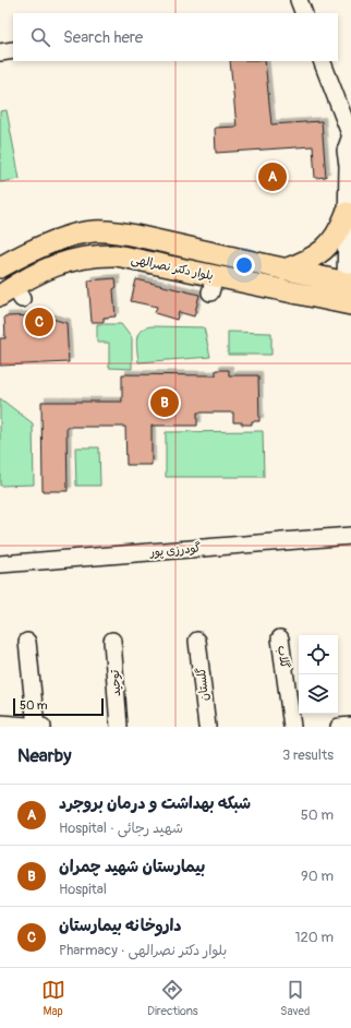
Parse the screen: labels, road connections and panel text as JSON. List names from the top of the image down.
{
  "streets": {
    "main road": ["بلوار دکتر نصرالهی"],
    "street": [
      "گودرزی پور",
      "گلاب",
      "توحید",
      "گلستان"
    ]
  },
  "scale_bar": "50 m",
  "page": {
    "search": "Search here",
    "pins": ["A", "C", "B"],
    "scale": "50 m",
    "heading": ["Nearby", "3 results"],
    "list": [
      {
        "mark": "A",
        "name": "شبکه بهداشت و درمان بروجرد",
        "note": "Hospital · شهید رجائی",
        "value": "50 m"
      },
      {
        "mark": "B",
        "name": "بیمارستان شهید چمران",
        "note": "Hospital",
        "value": "90 m"
      },
      {
        "mark": "C",
        "name": "داروخانه بیمارستان",
        "note": "Pharmacy · بلوار دکتر نصرالهی",
        "value": "120 m"
      }
    ],
    "nav": ["Map", "Directions", "Saved"]
  }
}
